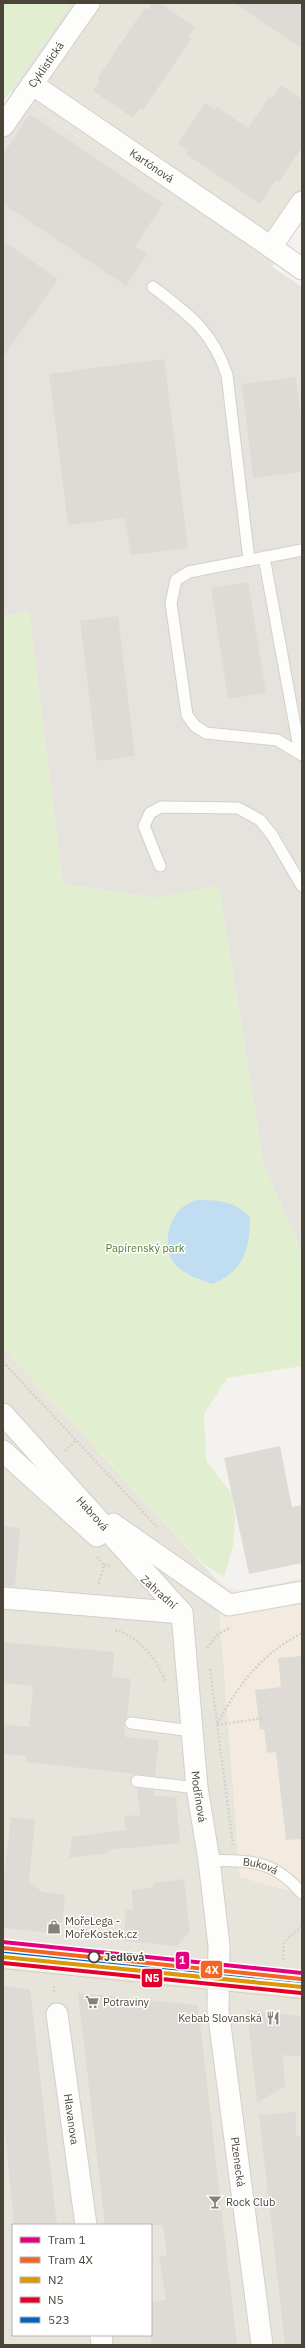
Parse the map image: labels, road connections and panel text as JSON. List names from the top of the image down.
{
  "streets": {
    "street": [
      "Cyklistická",
      "Kartónová",
      "Habrová",
      "Zahradní",
      "Modřínová",
      "Hlavanova",
      "Plzenecká"
    ],
    "lane": ["Buková"]
  },
  "crossings": [
    ["Cyklistická", "Kartónová"],
    ["Habrová", "Zahradní"],
    ["Habrová", "Modřínová"],
    ["Zahradní", "Modřínová"],
    ["Modřínová", "Buková"],
    ["Modřínová", "Plzenecká"]
  ],
  "parks": ["Papírenský park"],
  "places": {
    "shop": ["MořeLega - MořeKostek.cz"],
    "other": ["Jedlová"],
    "supermarket": ["Potraviny"],
    "restaurant": ["Kebab Slovanská"],
    "bar": ["Rock Club"]
  },
  "lines": [
    "tram line 1",
    "tram line 4X",
    "transit line 523",
    "transit line N2",
    "transit line N5"
  ],
  "legend": [
    "Tram 1",
    "Tram 4X",
    "N2",
    "N5",
    "523"
  ]
}
